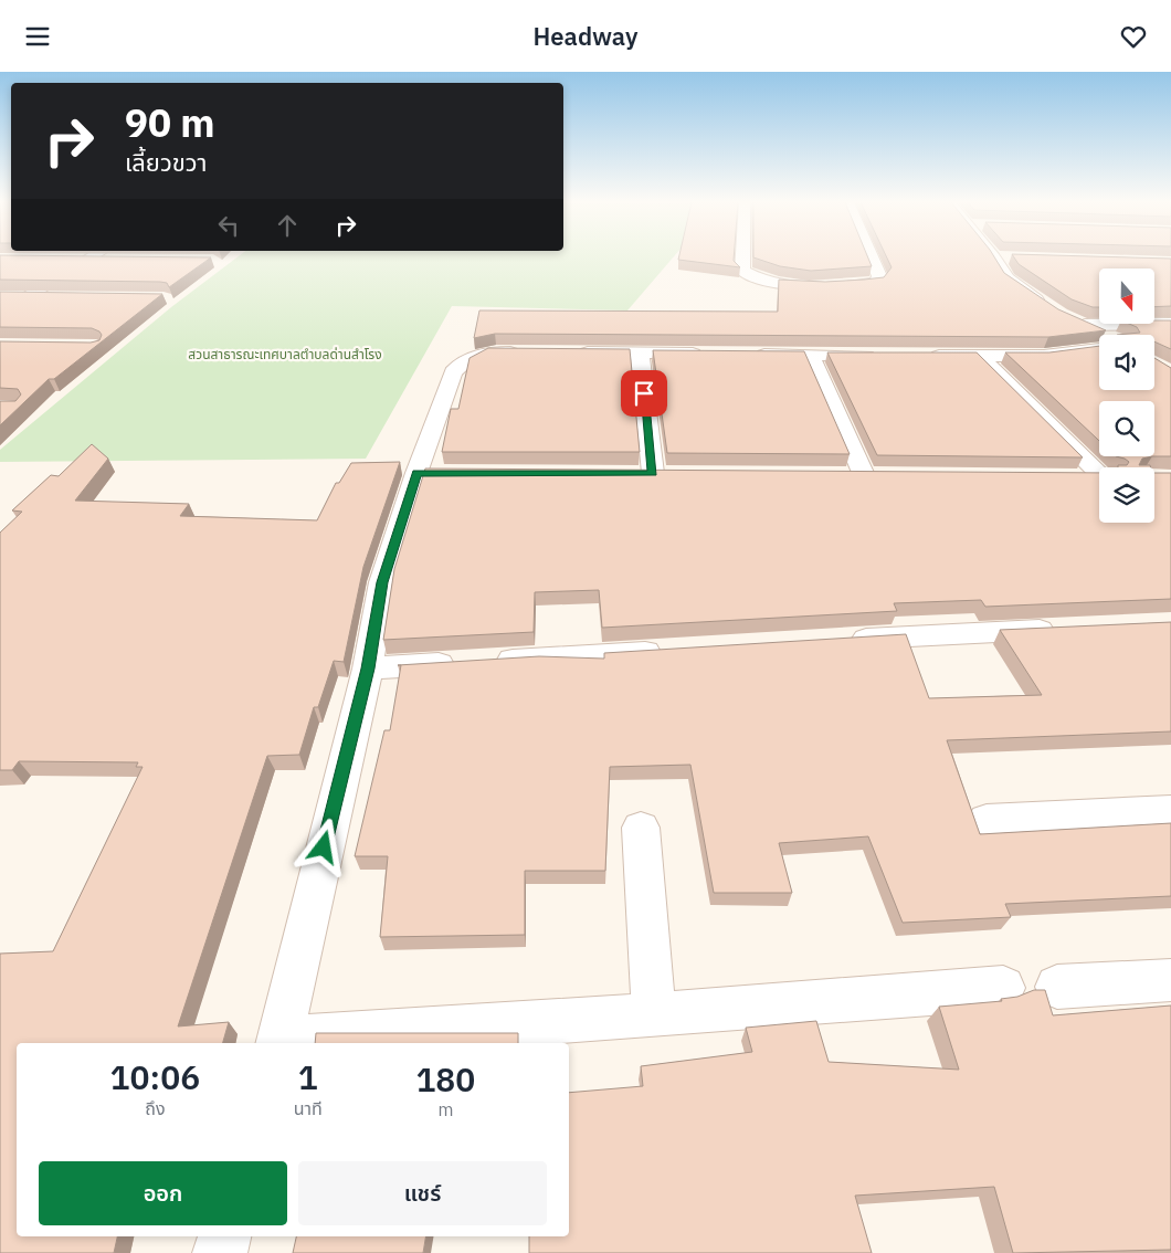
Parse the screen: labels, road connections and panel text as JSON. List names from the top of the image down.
{
  "parks": ["สวนสาธารณะเทศบาลตำบลด่านสำโรง"],
  "north": "bottom",
  "page": {
    "header": "Headway",
    "turn": ["90 m", "เลี้ยวขวา"],
    "eta": [
      "10:06",
      "ถึง",
      "1",
      "นาที",
      "180",
      "m"
    ],
    "buttons": ["ออก", "แชร์"]
  }
}
